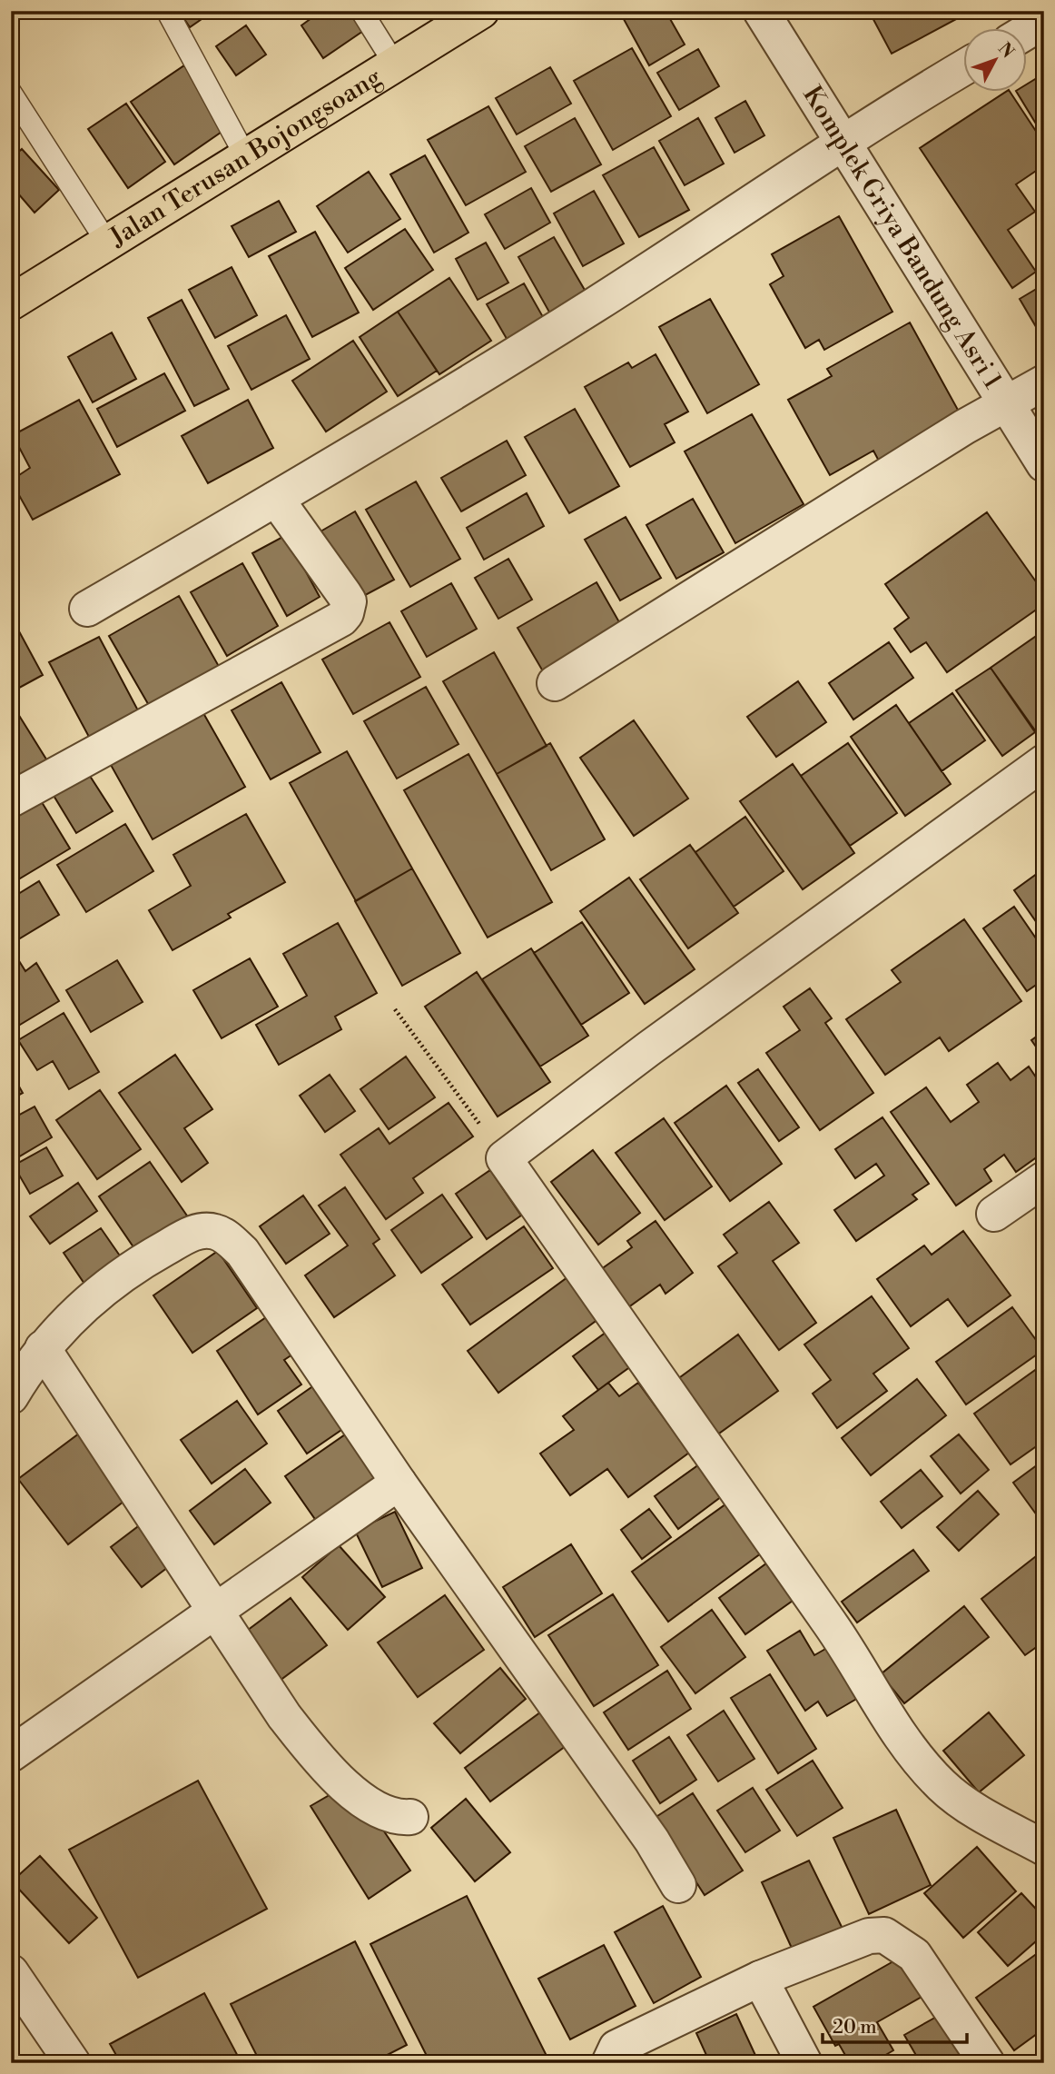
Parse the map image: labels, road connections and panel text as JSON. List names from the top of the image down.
{
  "streets": {
    "main road": ["Jalan Terusan Bojongsoang"],
    "street": ["Komplek Griya Bandung Asri 1"]
  },
  "scale_bar": "20 m",
  "north": "top right"
}
